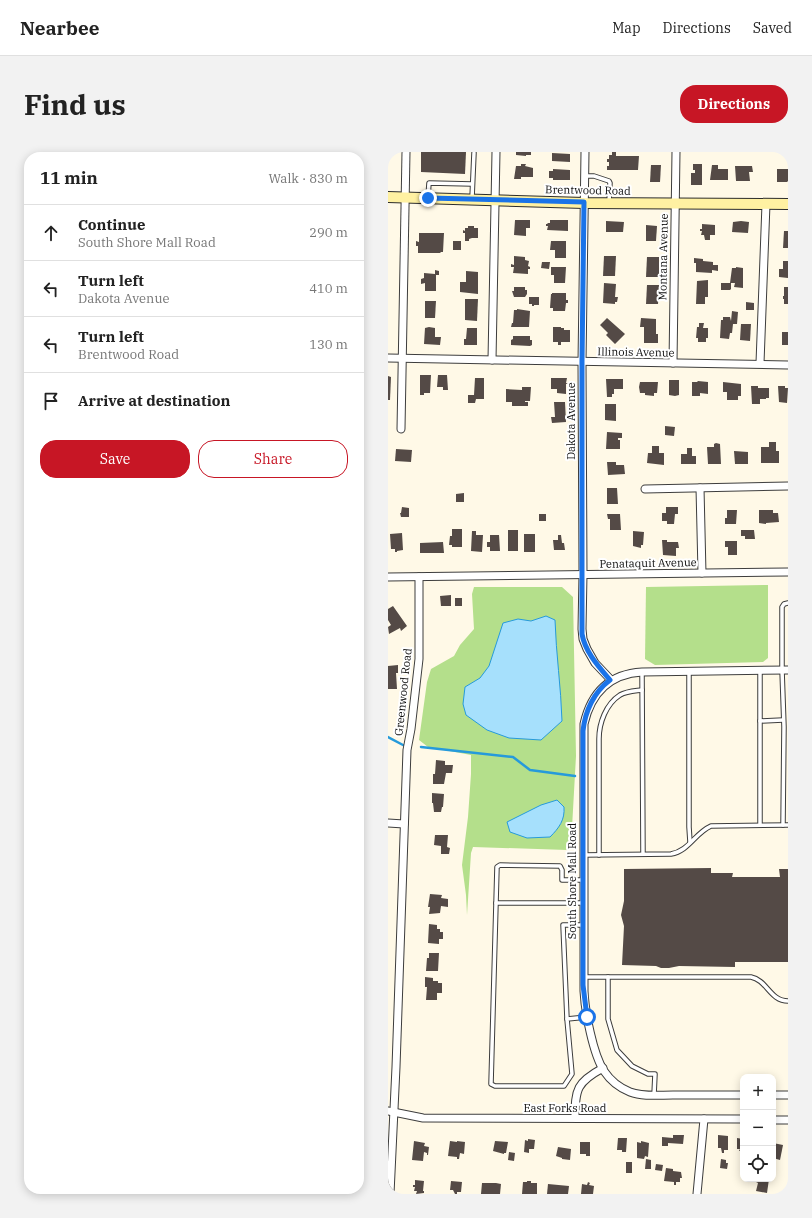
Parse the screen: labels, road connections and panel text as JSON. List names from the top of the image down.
{
  "streets": {
    "street": [
      "Brentwood Road",
      "Montana Avenue",
      "Illinois Avenue",
      "Dakota Avenue",
      "Penataquit Avenue",
      "Greenwood Road",
      "South Shore Mall Road",
      "East Forks Road"
    ]
  },
  "crossings": [
    ["Brentwood Road", "Montana Avenue"],
    ["Brentwood Road", "Dakota Avenue"],
    ["Montana Avenue", "Illinois Avenue"],
    ["Illinois Avenue", "Dakota Avenue"],
    ["Dakota Avenue", "Penataquit Avenue"],
    ["Dakota Avenue", "South Shore Mall Road"],
    ["Penataquit Avenue", "Greenwood Road"],
    ["Greenwood Road", "East Forks Road"]
  ],
  "page": {
    "header": "Nearbee",
    "nav": ["Map", "Directions", "Saved"],
    "buttons": [
      "Directions",
      ["Save", "Share"]
    ],
    "title": "Find us",
    "heading": ["11 min", "Walk · 830 m"],
    "list": [
      ["Continue", "South Shore Mall Road", "290 m"],
      ["Turn left", "Dakota Avenue", "410 m"],
      ["Turn left", "Brentwood Road", "130 m"],
      "Arrive at destination"
    ],
    "map_buttons": ["+", "−"]
  }
}
